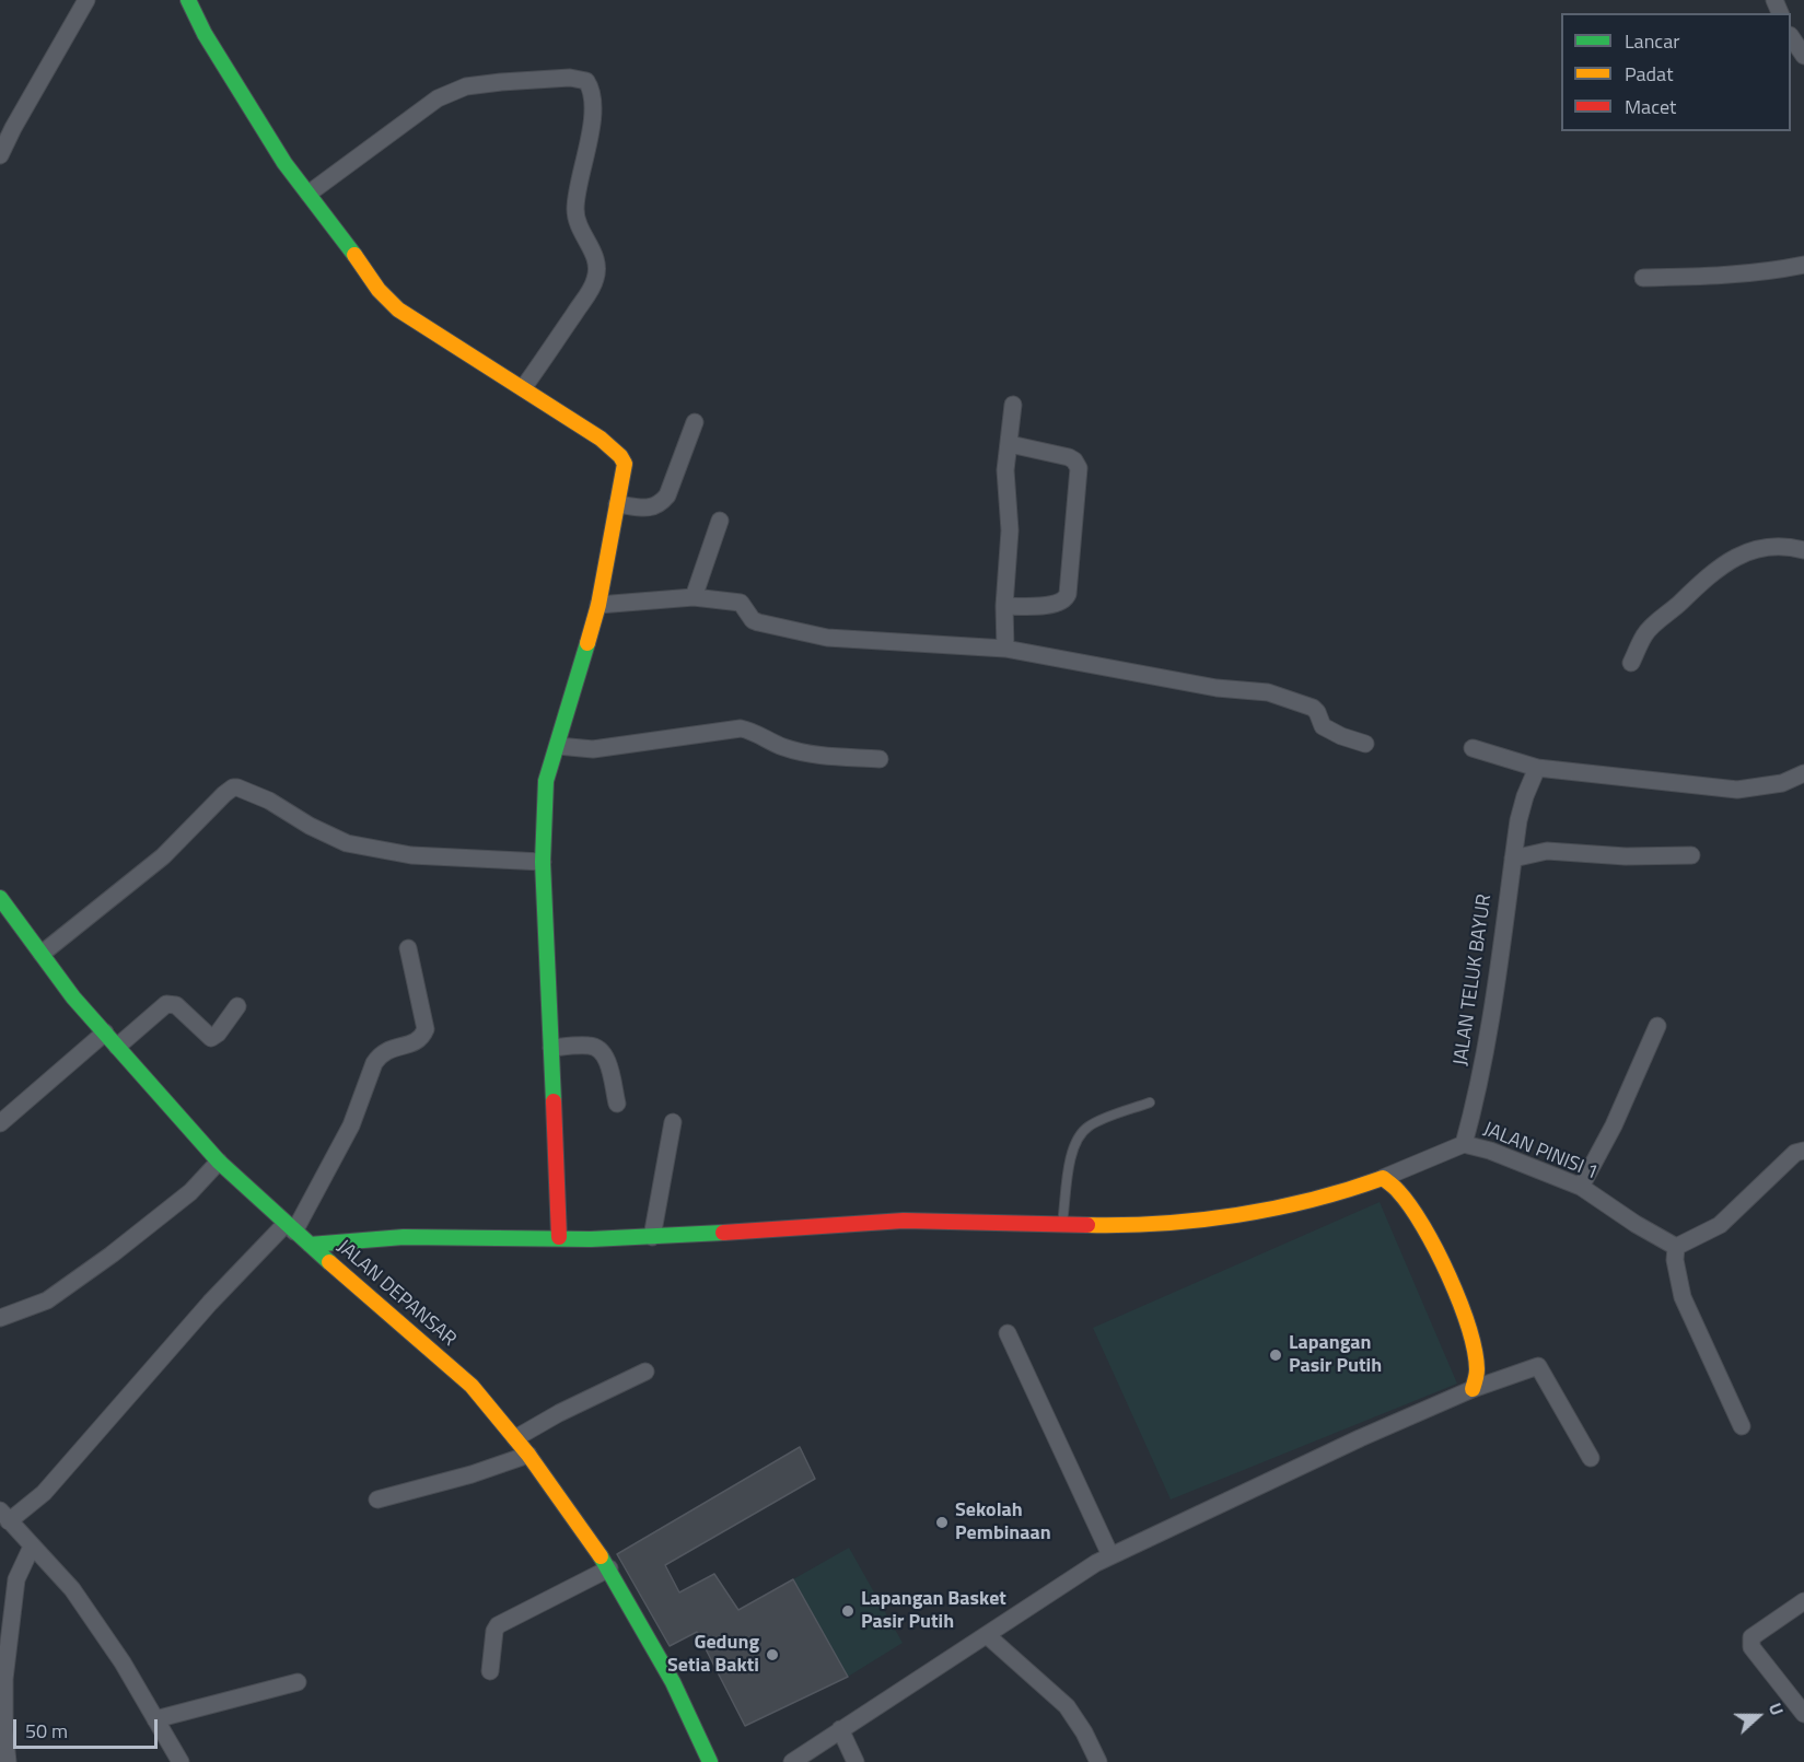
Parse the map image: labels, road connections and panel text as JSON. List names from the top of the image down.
{
  "streets": {
    "street": ["JALAN TELUK BAYUR", "JALAN PINISI 1", "JALAN DEPANSAR"]
  },
  "crossings": [
    ["JALAN TELUK BAYUR", "JALAN PINISI 1"]
  ],
  "places": [
    "Lapangan Pasir Putih",
    "Sekolah Pembinaan",
    "Lapangan Basket Pasir Putih",
    "Gedung Setia Bakti"
  ],
  "legend": ["Lancar", "Padat", "Macet"],
  "scale_bar": "50 m",
  "north": "right"
}
